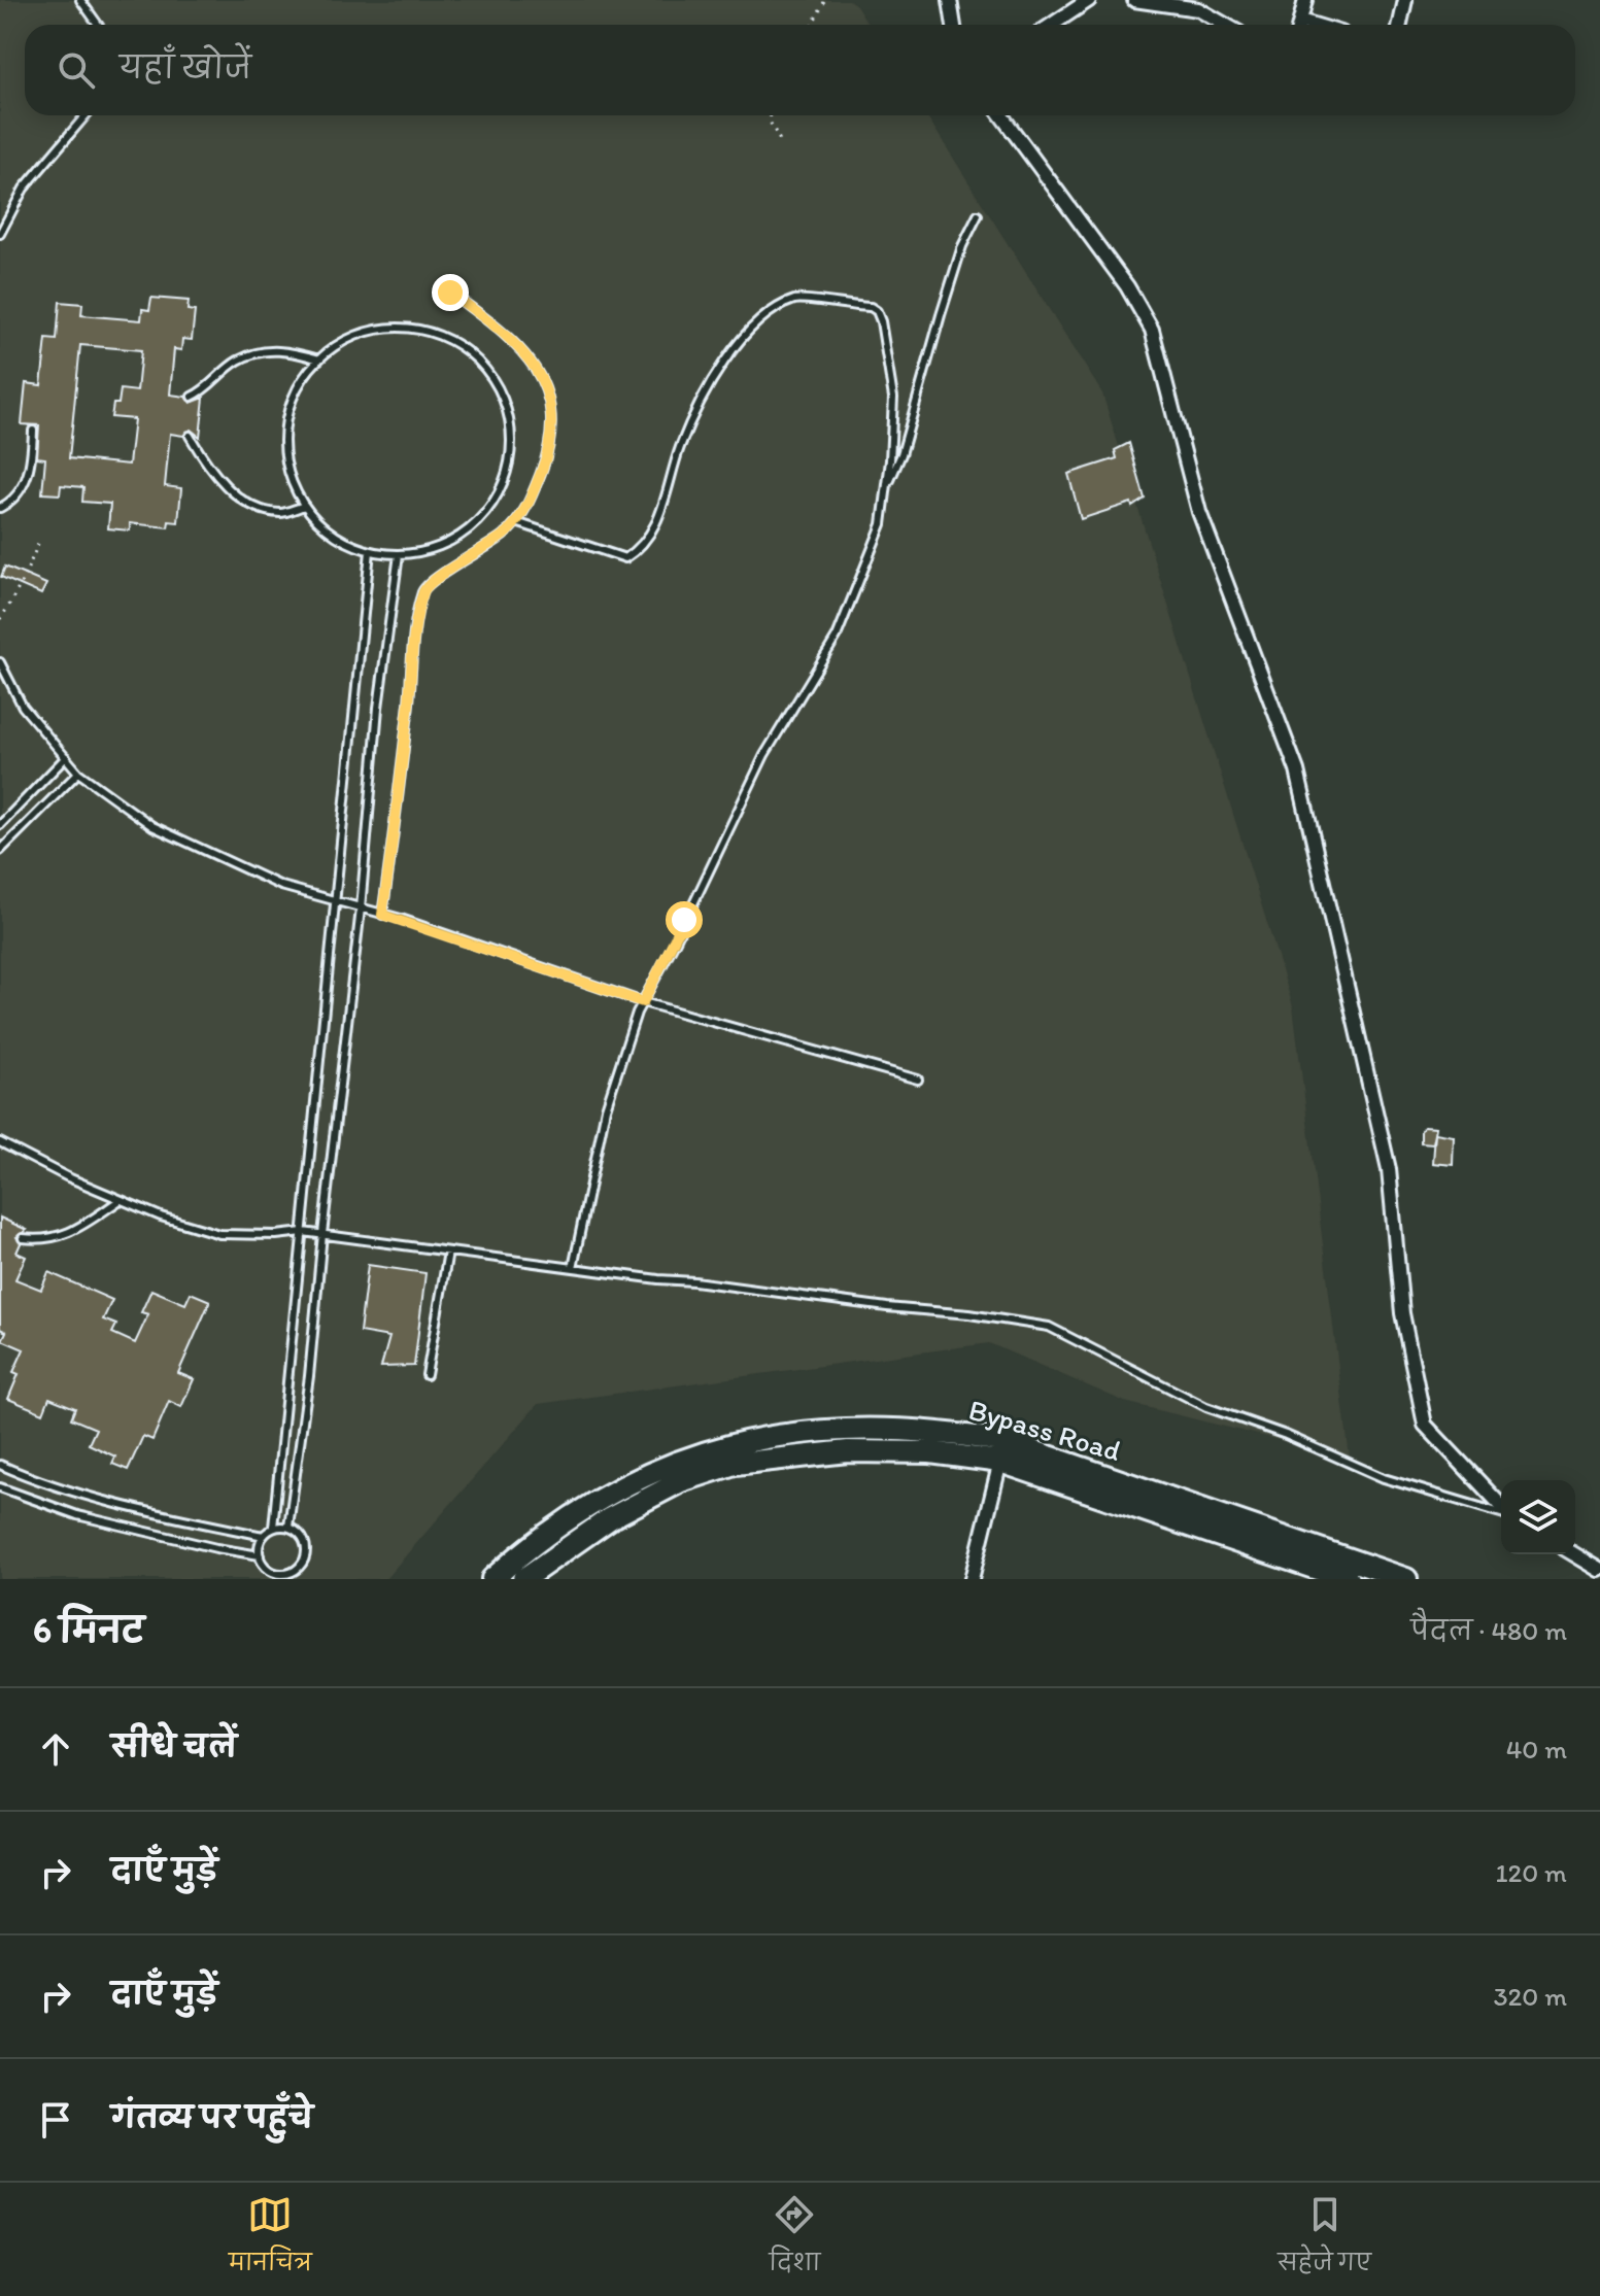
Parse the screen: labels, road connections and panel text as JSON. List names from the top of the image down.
{
  "streets": {
    "main road": ["Bypass Road"]
  },
  "page": {
    "search": "यहाँ खोजें",
    "heading": ["6 मिनट", "पैदल · 480 m"],
    "list": [
      ["सीधे चलें", "40 m"],
      ["दाएँ मुड़ें", "120 m"],
      ["दाएँ मुड़ें", "320 m"],
      "गंतव्य पर पहुँचे"
    ],
    "nav": ["मानचित्र", "दिशा", "सहेजे गए"]
  }
}
